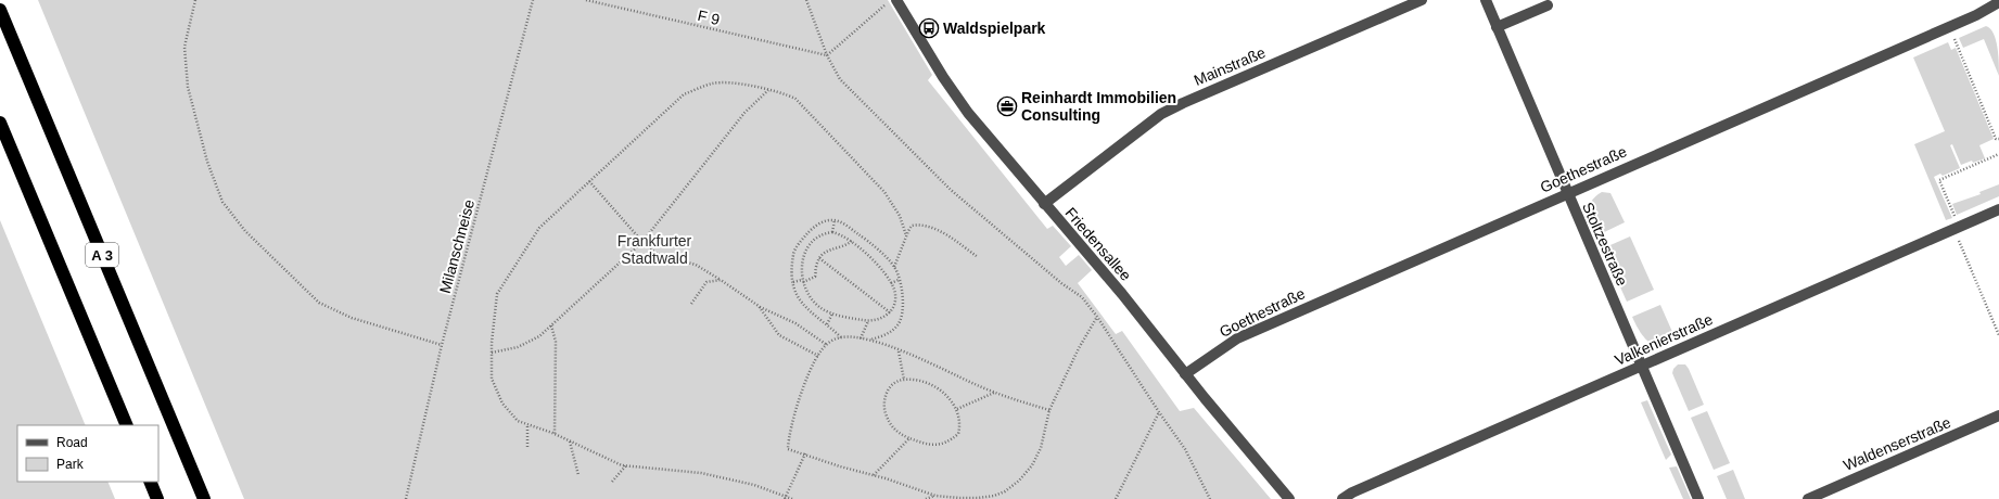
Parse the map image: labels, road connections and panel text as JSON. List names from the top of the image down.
{
  "streets": {
    "highway": ["A 3"],
    "street": [
      "Mainstraße",
      "Goethestraße",
      "Friedensallee",
      "Stoltzestraße",
      "Valkenierstraße",
      "Waldenserstraße"
    ],
    "path": ["F 9", "Milanschneise"]
  },
  "crossings": [
    ["Mainstraße", "Friedensallee"],
    ["Goethestraße", "Friedensallee"],
    ["Goethestraße", "Stoltzestraße"],
    ["Stoltzestraße", "Valkenierstraße"]
  ],
  "parks": ["Frankfurter Stadtwald"],
  "places": {
    "bus stop": ["Waldspielpark"],
    "office": ["Reinhardt Immobilien Consulting"]
  },
  "legend": ["Road", "Park"]
}
